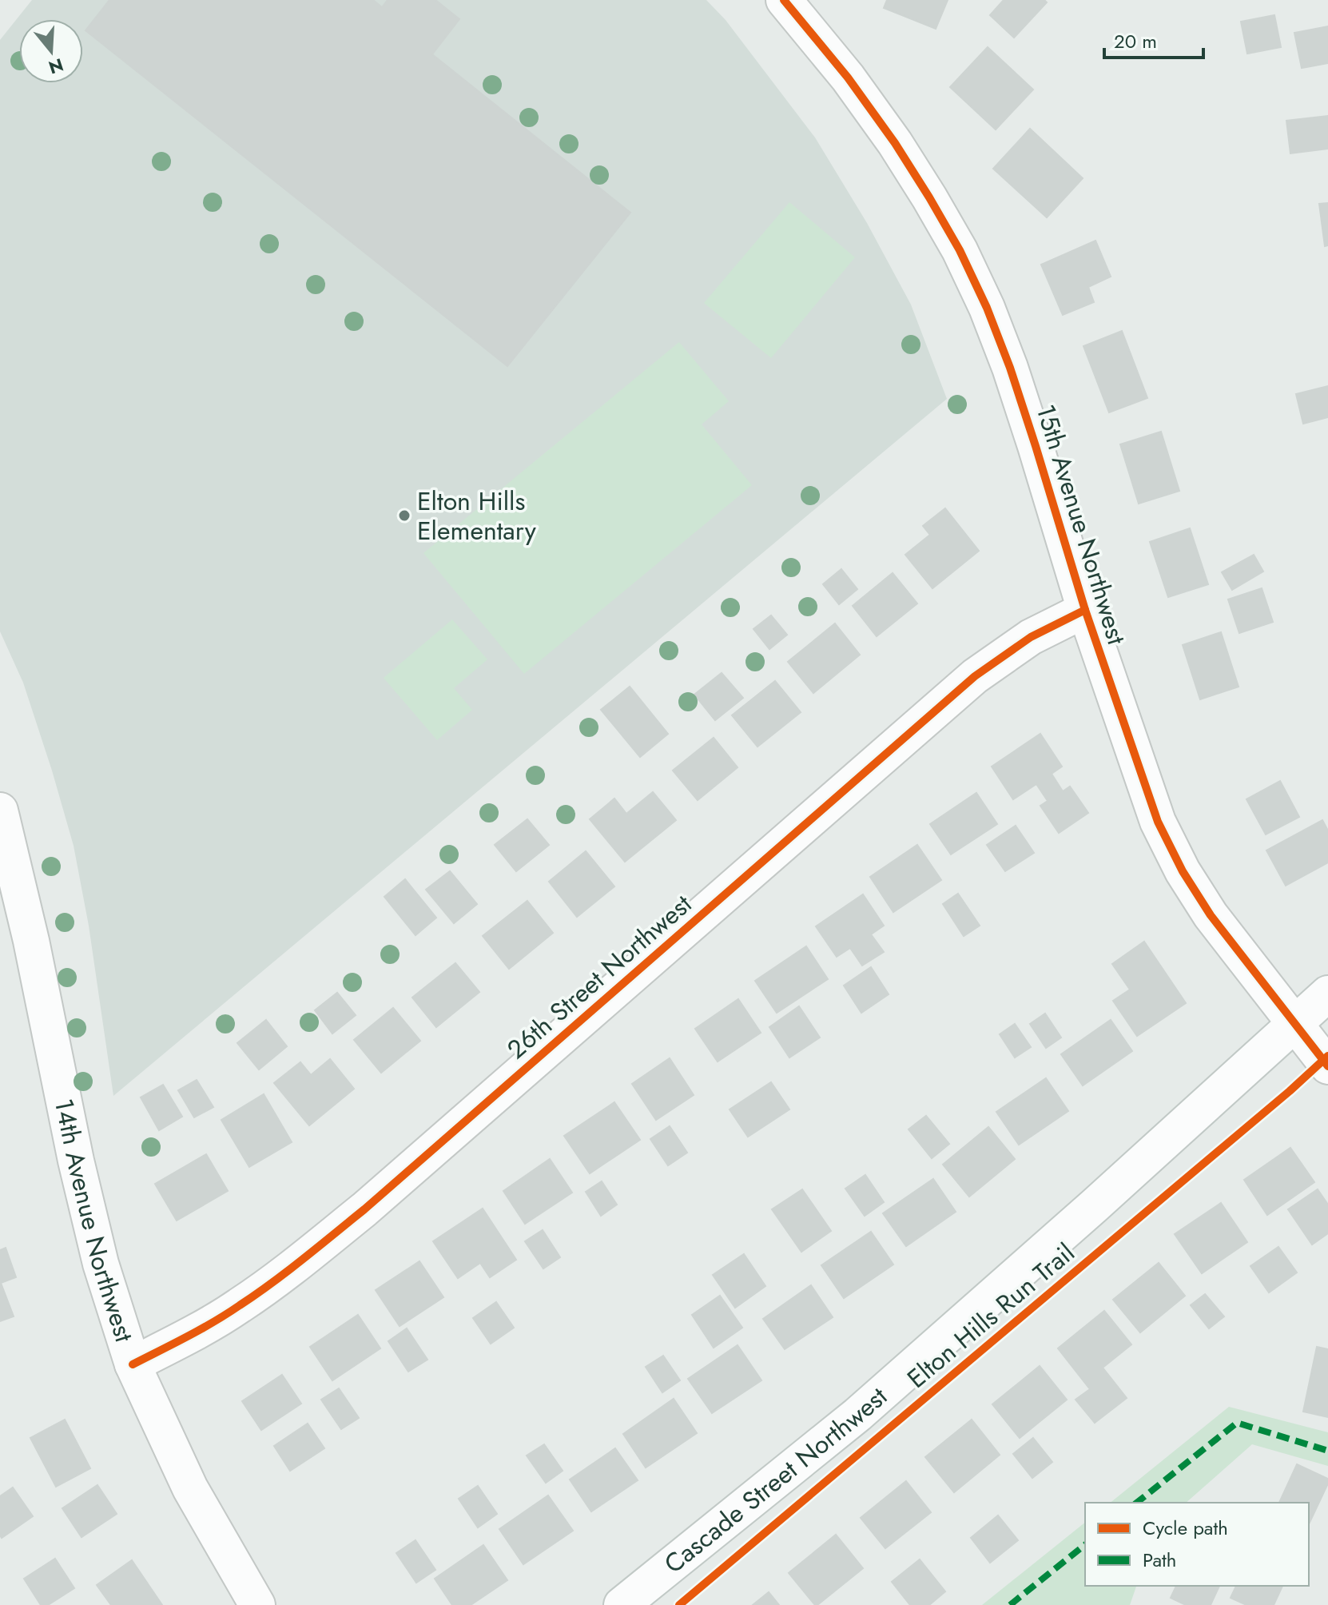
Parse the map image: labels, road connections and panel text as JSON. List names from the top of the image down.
{
  "streets": {
    "street": [
      "15th Avenue Northwest",
      "26th Street Northwest",
      "14th Avenue Northwest",
      "Cascade Street Northwest"
    ],
    "cycle path": ["Elton Hills Run Trail"]
  },
  "crossings": [
    ["15th Avenue Northwest", "26th Street Northwest"],
    ["15th Avenue Northwest", "Cascade Street Northwest"],
    ["26th Street Northwest", "14th Avenue Northwest"]
  ],
  "places": ["Elton Hills Elementary"],
  "legend": ["Cycle path", "Path"],
  "scale_bar": "20 m",
  "north": "bottom"
}
